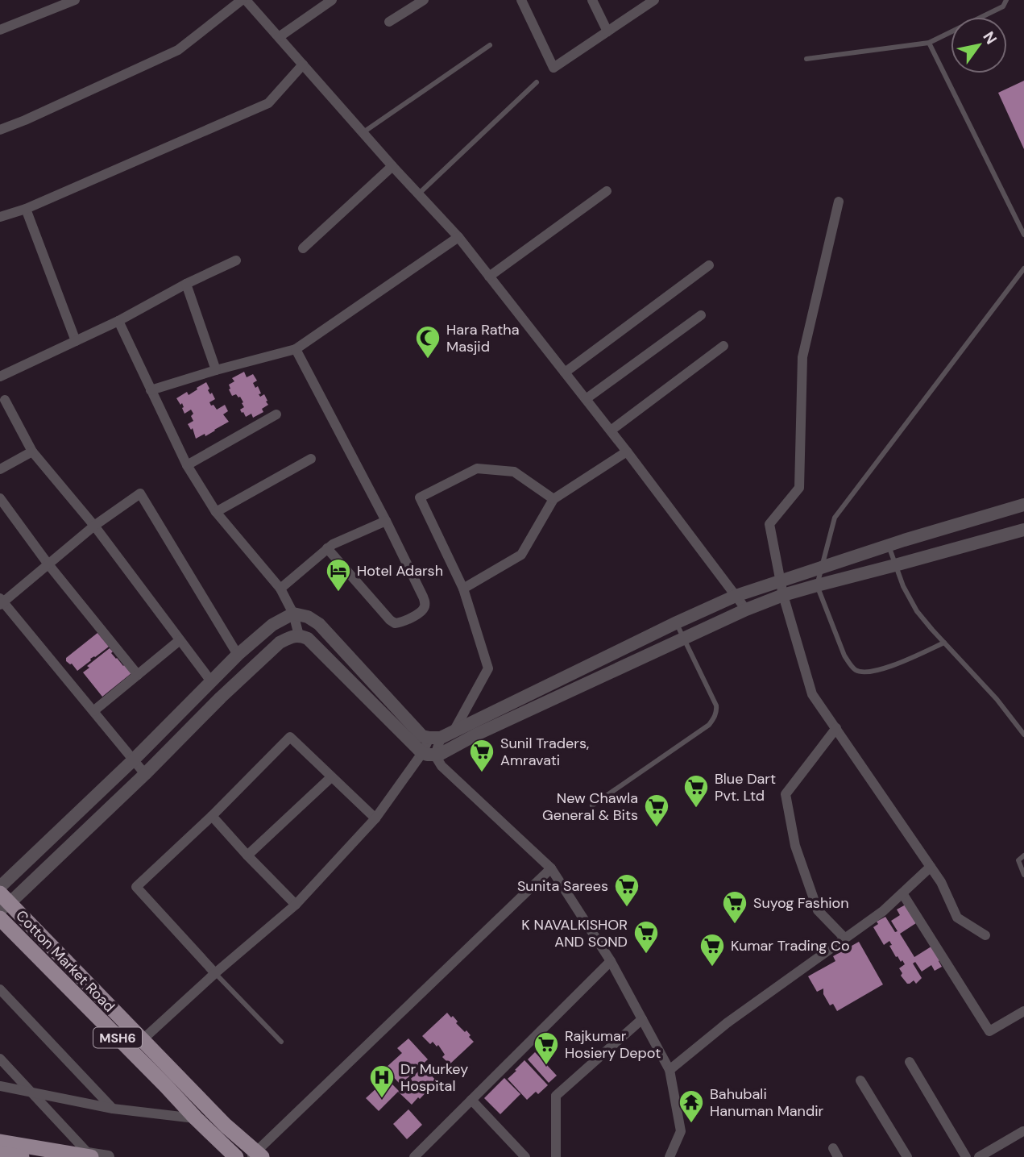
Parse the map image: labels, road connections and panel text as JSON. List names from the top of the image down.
{
  "streets": {
    "main road": ["Cotton Market Road", "MSH6"]
  },
  "places": {
    "mosque": ["Hara Ratha Masjid"],
    "hotel": ["Hotel Adarsh"],
    "supermarket": [
      "Sunil Traders, Amravati",
      "Blue Dart Pvt. Ltd",
      "New Chawla General & Bits",
      "Sunita Sarees",
      "Suyog Fashion",
      "K NAVALKISHOR AND SOND",
      "Kumar Trading Co",
      "Rajkumar Hosiery Depot"
    ],
    "hospital": ["Dr Murkey Hospital"],
    "temple": ["Bahubali Hanuman Mandir"]
  },
  "north": "top right"
}
